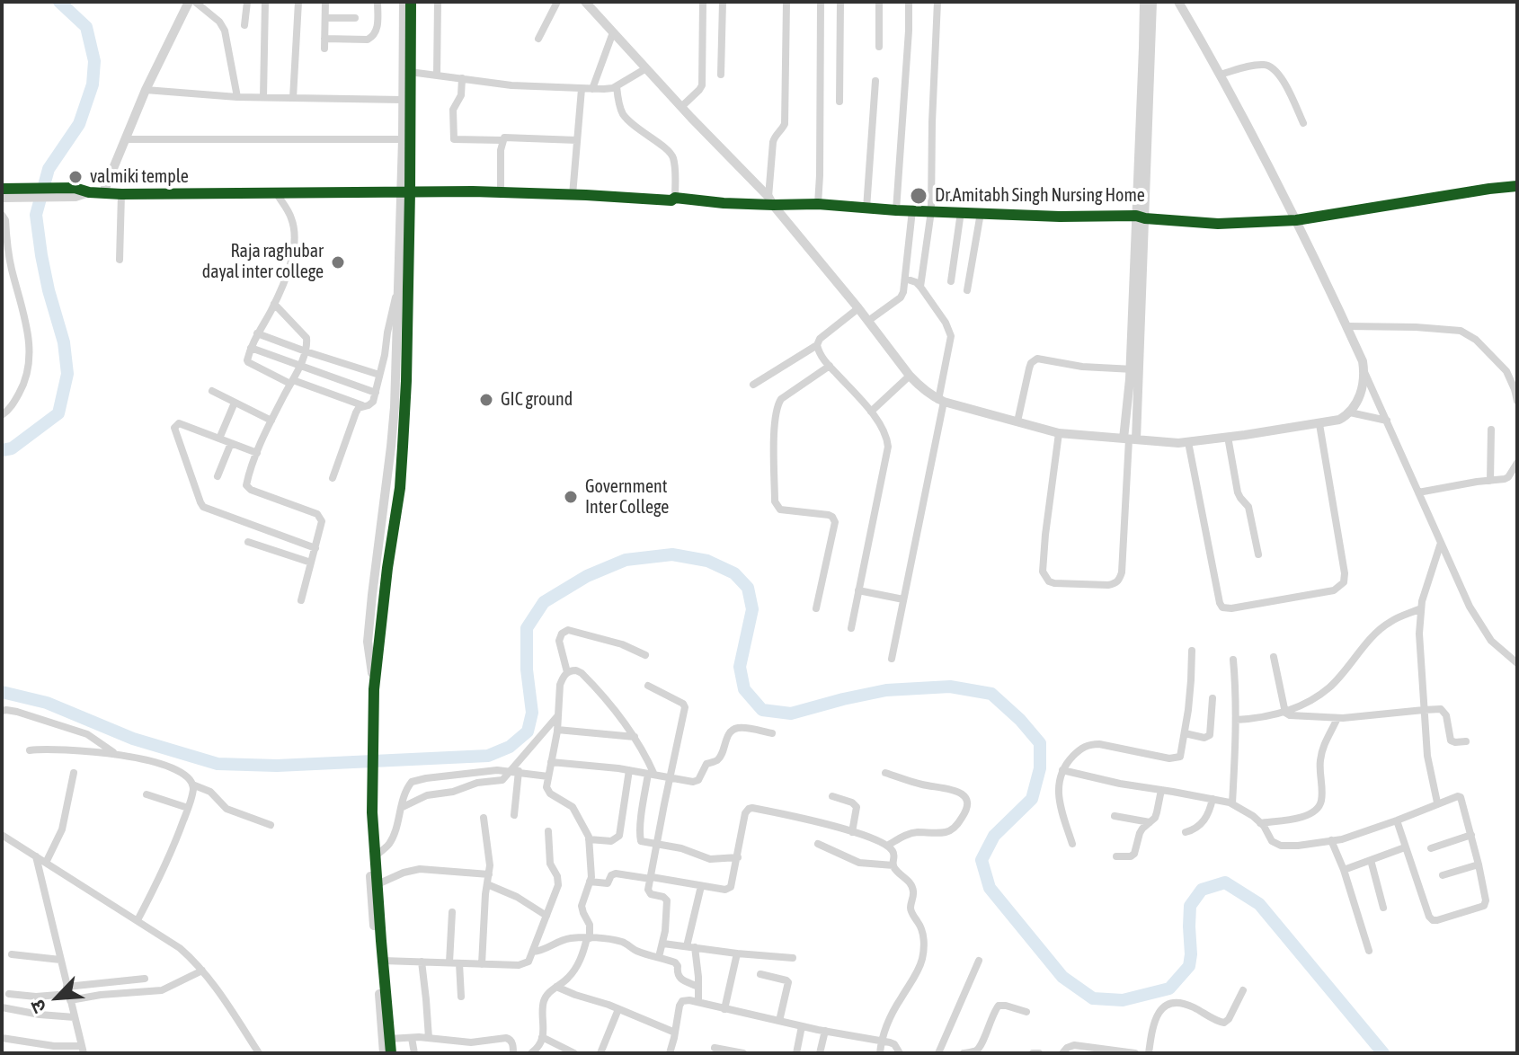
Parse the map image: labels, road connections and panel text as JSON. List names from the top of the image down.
{
  "places": [
    "valmiki temple",
    "Dr.Amitabh Singh Nursing Home",
    "Raja raghubar dayal inter college",
    "GIC ground",
    "Government Inter College"
  ],
  "north": "bottom left"
}
